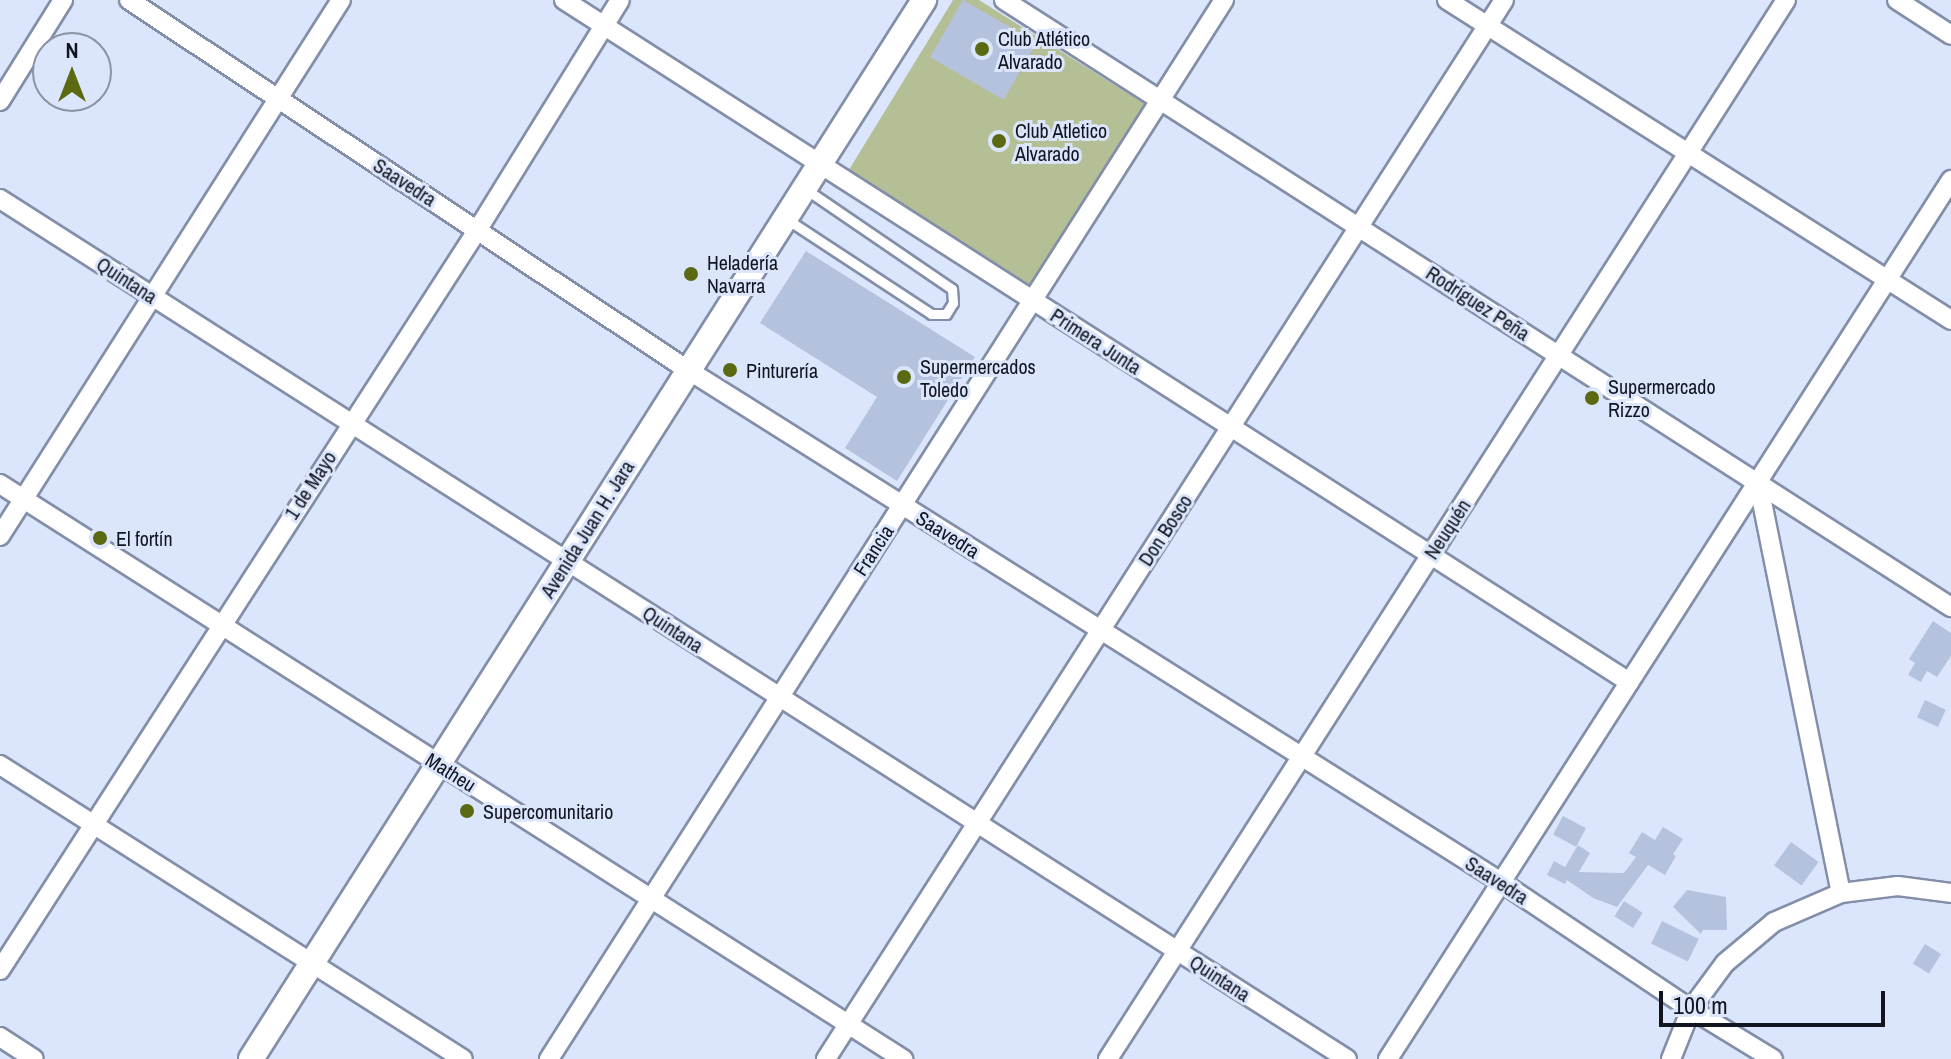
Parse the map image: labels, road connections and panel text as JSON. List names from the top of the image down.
{
  "streets": {
    "main road": ["Avenida Juan H. Jara"],
    "street": [
      "Saavedra",
      "Quintana",
      "Rodríguez Peña",
      "Primera Junta",
      "1 de Mayo",
      "Neuquén",
      "Don Bosco",
      "Francia",
      "Matheu"
    ]
  },
  "crossings": [
    ["Saavedra", "1 de Mayo"],
    ["Saavedra", "Avenida Juan H. Jara"],
    ["Saavedra", "Neuquén"],
    ["Saavedra", "Don Bosco"],
    ["Saavedra", "Francia"],
    ["Quintana", "1 de Mayo"],
    ["Quintana", "Avenida Juan H. Jara"],
    ["Quintana", "Neuquén"],
    ["Quintana", "Don Bosco"],
    ["Quintana", "Francia"],
    ["Rodríguez Peña", "Neuquén"],
    ["Rodríguez Peña", "Don Bosco"],
    ["Rodríguez Peña", "Francia"],
    ["Primera Junta", "1 de Mayo"],
    ["Primera Junta", "Avenida Juan H. Jara"],
    ["Primera Junta", "Neuquén"],
    ["Primera Junta", "Don Bosco"],
    ["Primera Junta", "Francia"],
    ["1 de Mayo", "Matheu"],
    ["Avenida Juan H. Jara", "Matheu"],
    ["Don Bosco", "Matheu"],
    ["Francia", "Matheu"]
  ],
  "places": [
    "Club Atlético Alvarado",
    "Club Atletico Alvarado",
    "Heladería Navarra",
    "Pinturería",
    "Supermercados Toledo",
    "Supermercado Rizzo",
    "El fortín",
    "Supercomunitario"
  ],
  "scale_bar": "100 m",
  "north": "top"
}
